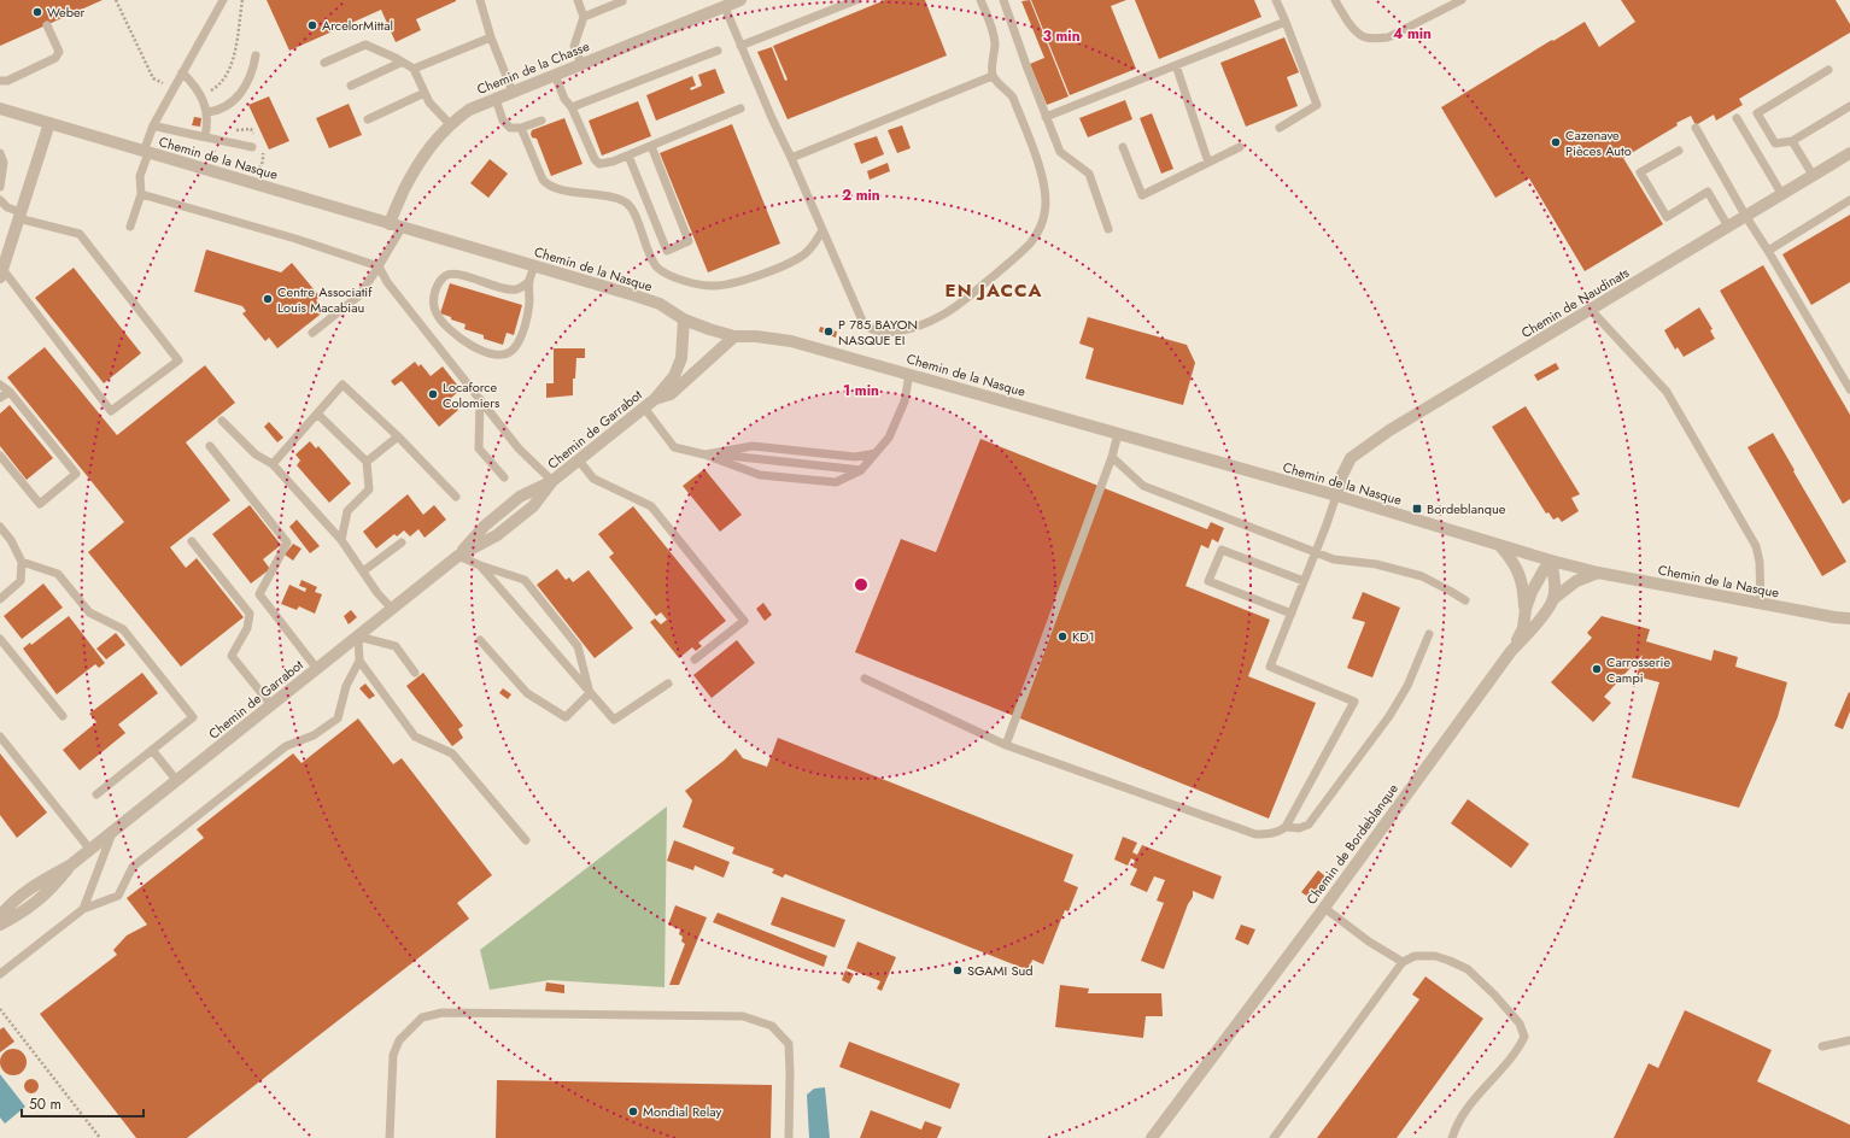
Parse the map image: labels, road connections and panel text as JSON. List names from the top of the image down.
{
  "streets": {
    "street": [
      "Chemin de la Chasse",
      "Chemin de la Nasque",
      "Chemin de Naudinats",
      "Chemin de Garrabot",
      "Chemin de Bordeblanque"
    ]
  },
  "crossings": [
    ["Chemin de la Chasse", "Chemin de la Nasque"],
    ["Chemin de la Nasque", "Chemin de Naudinats"],
    ["Chemin de la Nasque", "Chemin de Garrabot"],
    ["Chemin de la Nasque", "Chemin de Bordeblanque"]
  ],
  "districts": ["EN JACCA"],
  "places": {
    "other": [
      "Weber",
      "ArcelorMittal",
      "Cazenave Pièces Auto",
      "Centre Associatif Louis Macabiau",
      "P 785 BAYON NASQUE EI",
      "Locaforce Colomiers",
      "KD1",
      "Carrosserie Campi",
      "SGAMI Sud",
      "Mondial Relay"
    ],
    "transit": ["Bordeblanque"]
  },
  "scale_bar": "50 m",
  "rings": [
    "4 min",
    "3 min",
    "2 min",
    "1 min"
  ]
}
